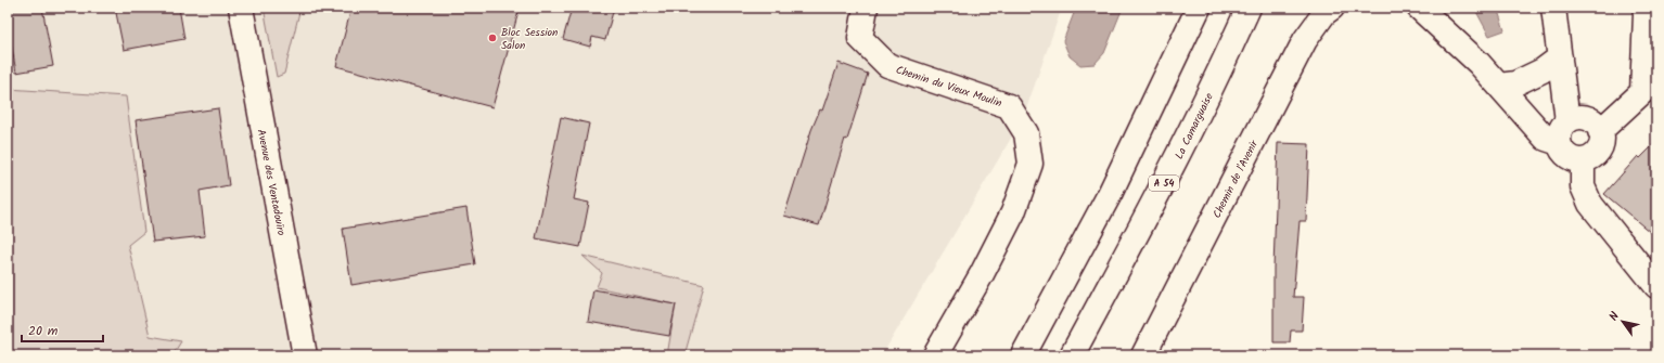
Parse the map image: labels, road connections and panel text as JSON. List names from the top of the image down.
{
  "streets": {
    "main road": [
      "Chemin du Vieux Moulin",
      "La Camarguaise",
      "Chemin de l'Avenir",
      "Avenue des Ventadouïro",
      "A 54"
    ]
  },
  "places": ["Bloc Session Salon"],
  "scale_bar": "20 m",
  "north": "top left"
}
